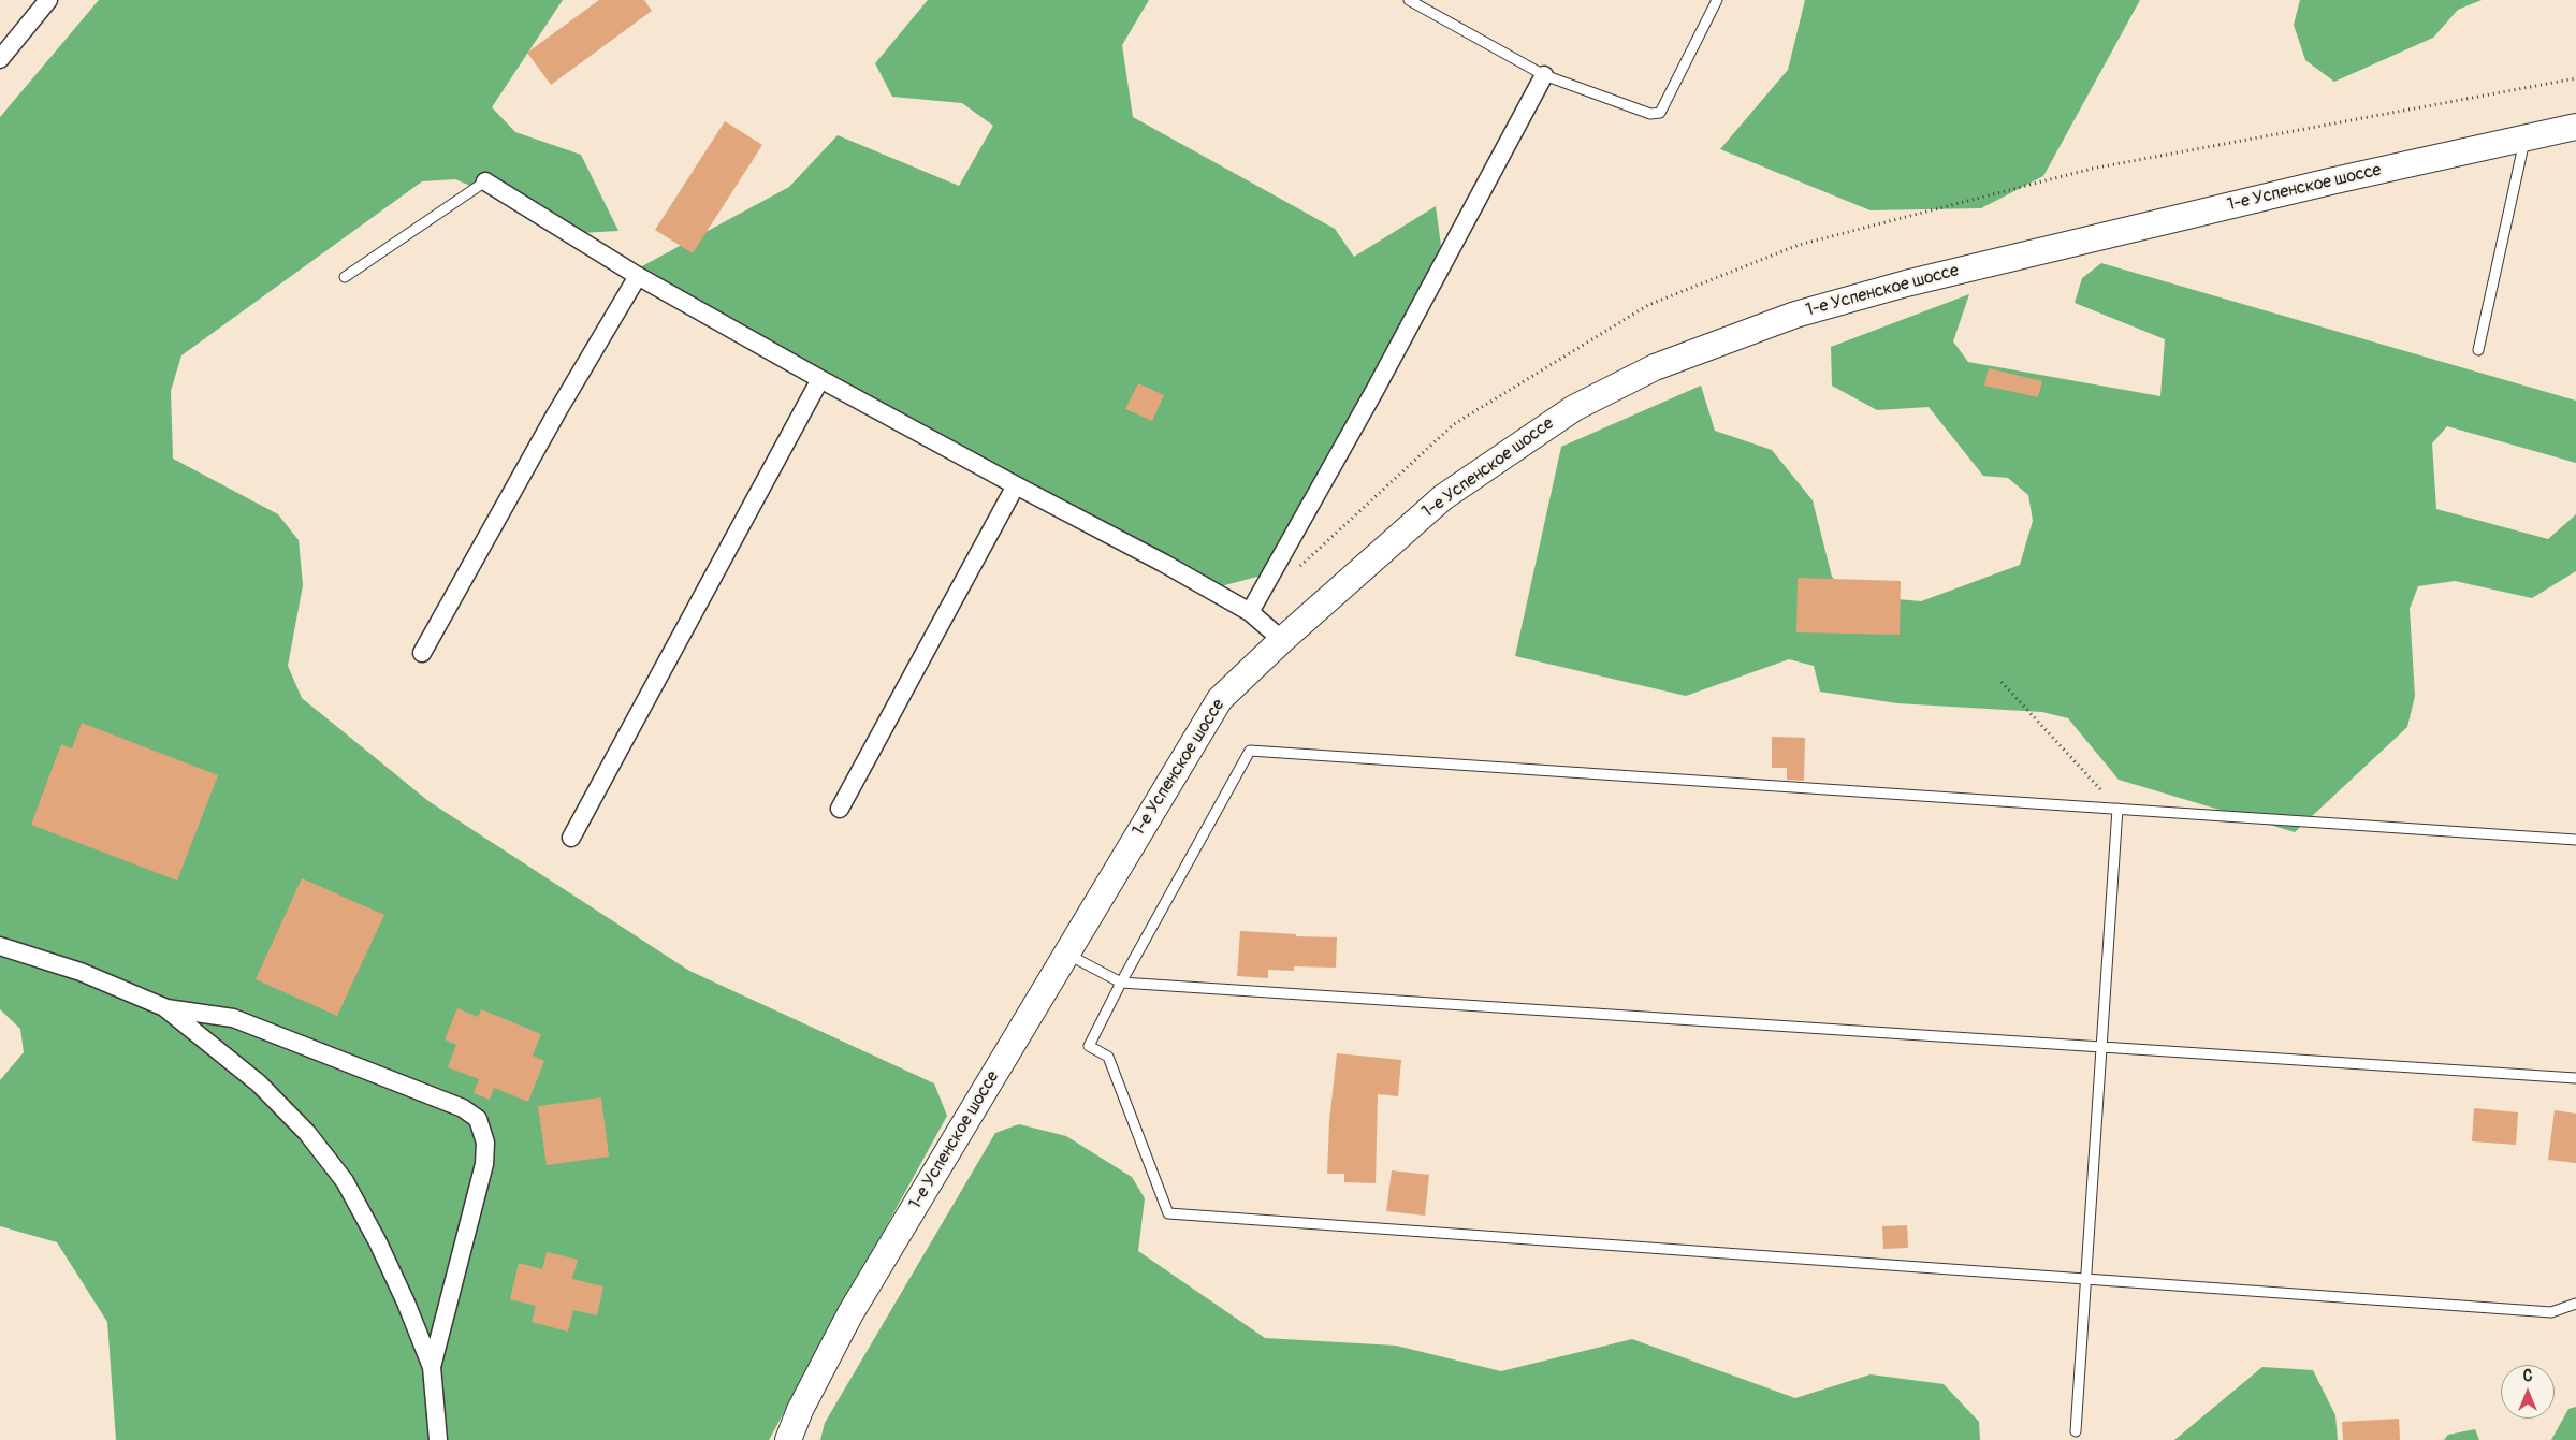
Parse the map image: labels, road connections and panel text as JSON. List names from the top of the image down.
{
  "streets": {
    "main road": ["1-е Успенское шоссе"]
  },
  "north": "top"
}
